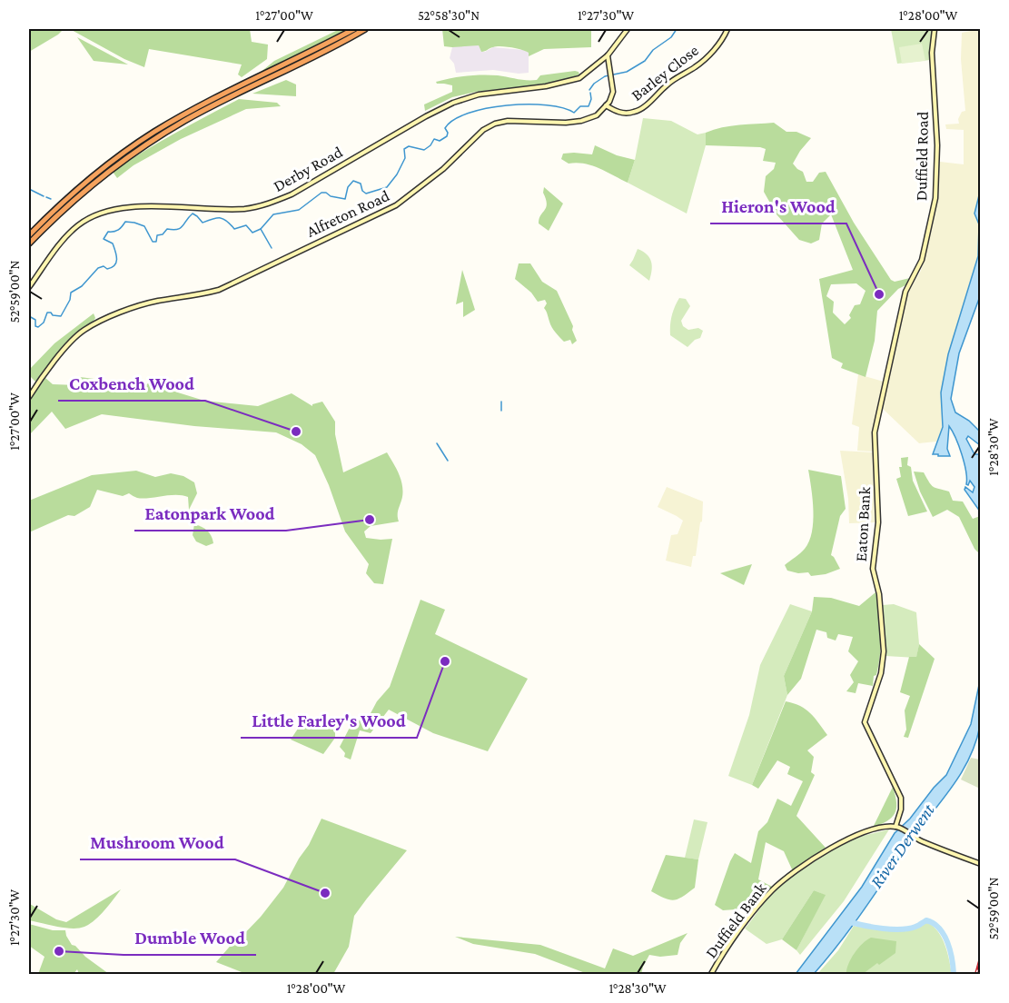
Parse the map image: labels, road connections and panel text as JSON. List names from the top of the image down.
{
  "streets": {
    "street": [
      "Barley Close",
      "Duffield Road",
      "Derby Road",
      "Alfreton Road",
      "Eaton Bank",
      "Duffield Bank"
    ]
  },
  "crossings": [
    ["Barley Close", "Alfreton Road"],
    ["Duffield Road", "Eaton Bank"],
    ["Eaton Bank", "Duffield Bank"]
  ],
  "water": ["River Derwent"],
  "places": [
    "Hieron's Wood",
    "Coxbench Wood",
    "Eatonpark Wood",
    "Little Farley's Wood",
    "Mushroom Wood",
    "Dumble Wood"
  ],
  "coordinates": [
    "1°27'00\"W",
    "52°58'30\"N",
    "1°27'30\"W",
    "1°28'00\"W",
    "52°59'00\"N",
    "1°28'30\"W"
  ]
}
